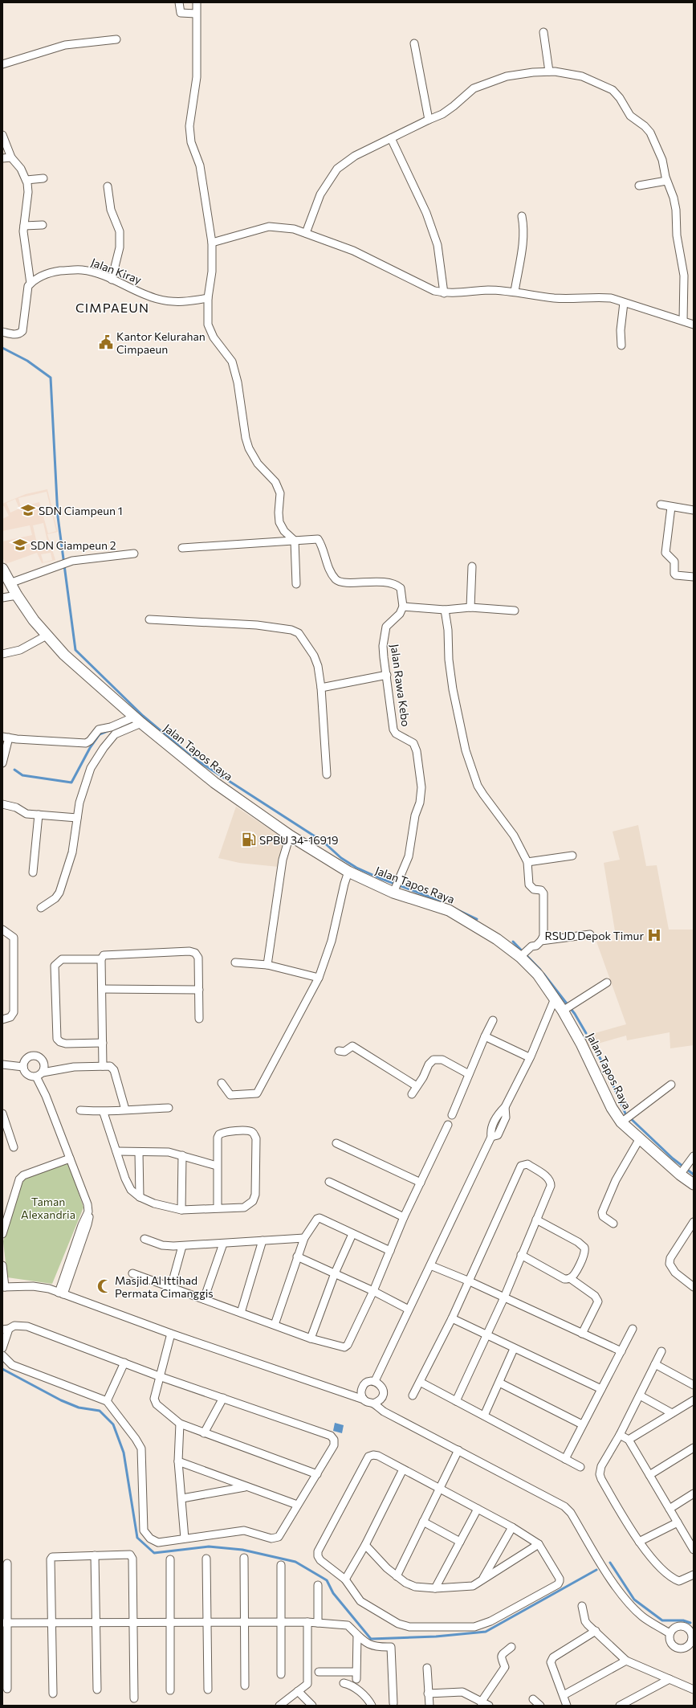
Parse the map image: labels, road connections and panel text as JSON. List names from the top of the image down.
{
  "streets": {
    "main road": ["Jalan Tapos Raya"],
    "street": ["Jalan Kiray", "Jalan Rawa Kebo"]
  },
  "crossings": [
    ["Jalan Rawa Kebo", "Jalan Tapos Raya"]
  ],
  "districts": ["CIMPAEUN"],
  "parks": ["Taman Alexandria"],
  "places": {
    "public building": ["Kantor Kelurahan Cimpaeun"],
    "school or university": ["SDN Ciampeun 1", "SDN Ciampeun 2"],
    "fuel station": ["SPBU 34-16919"],
    "hospital": ["RSUD Depok Timur"],
    "mosque": ["Masjid Al Ittihad Permata Cimanggis"]
  }
}
